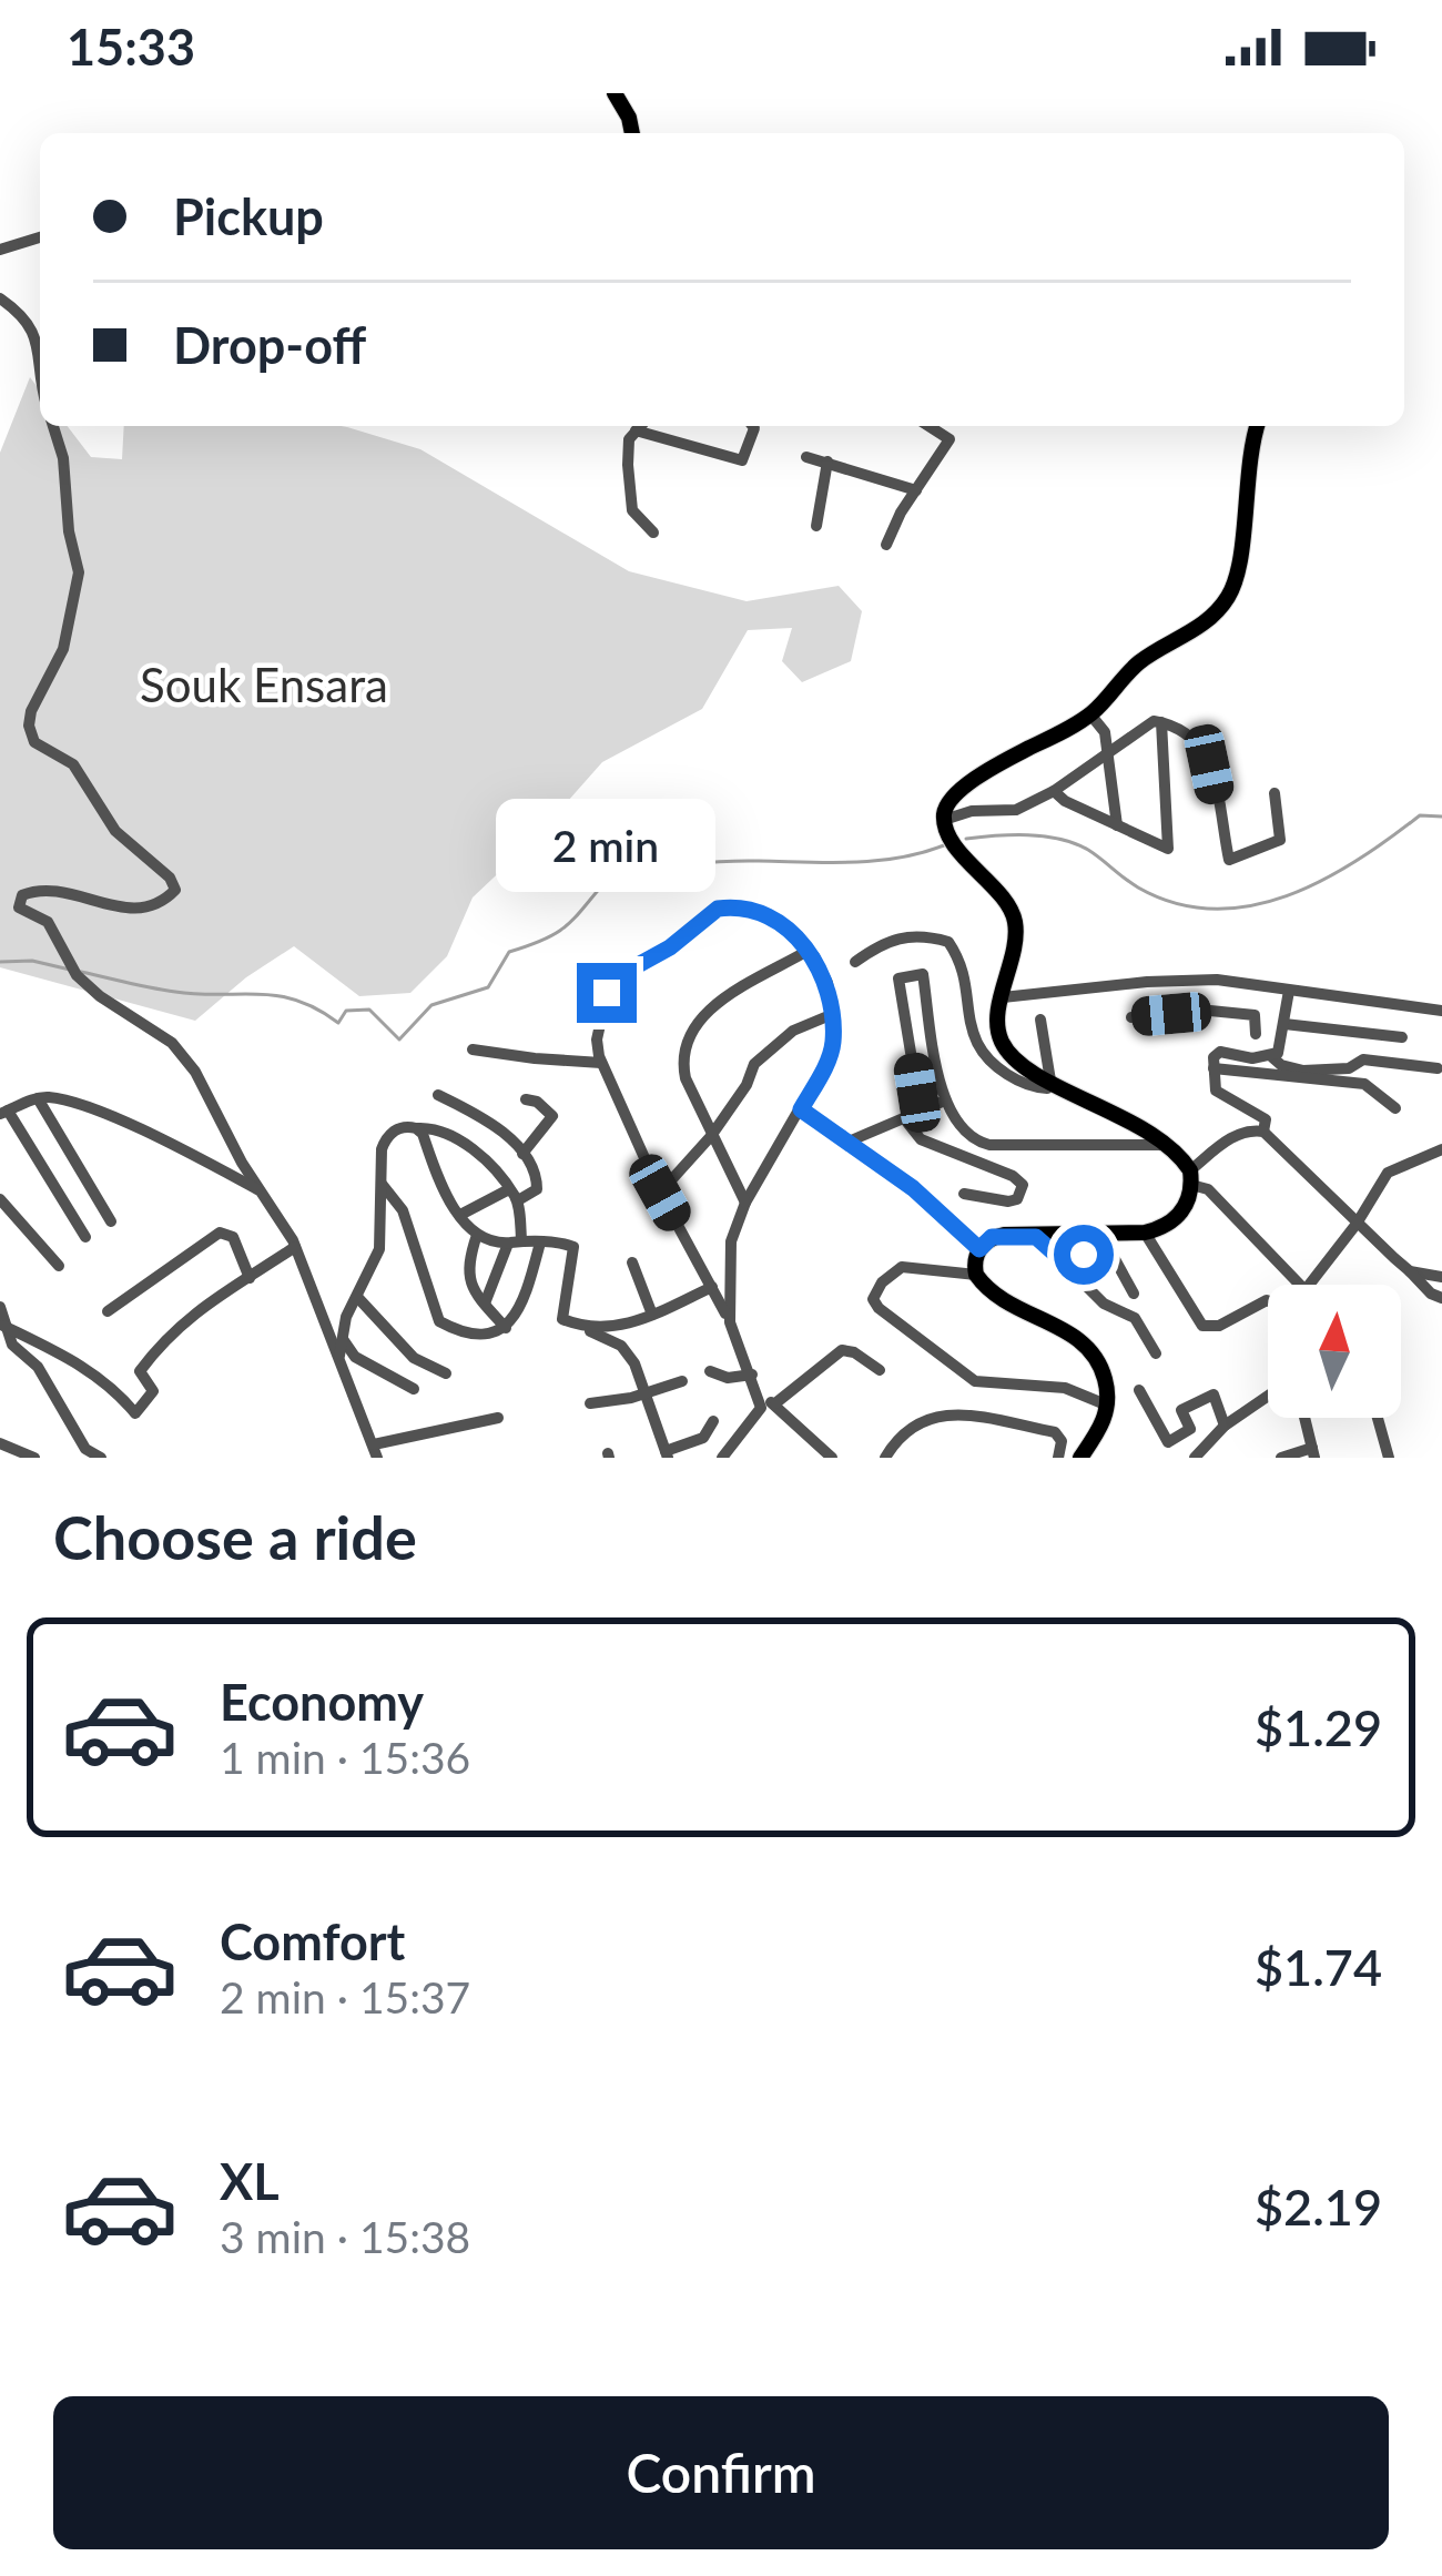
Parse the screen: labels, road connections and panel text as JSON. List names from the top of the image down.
{
  "parks": ["Souk Ensara"],
  "north": "top",
  "page": {
    "status": "15:33",
    "banner": ["Pickup", "Drop-off"],
    "bubble": "2 min",
    "heading": "Choose a ride",
    "list": [
      {
        "name": "Economy",
        "note": "1 min · 15:36",
        "value": "$1.29"
      },
      {
        "name": "Comfort",
        "note": "2 min · 15:37",
        "value": "$1.74"
      },
      {
        "name": "XL",
        "note": "3 min · 15:38",
        "value": "$2.19"
      }
    ],
    "buttons": "Confirm"
  }
}
